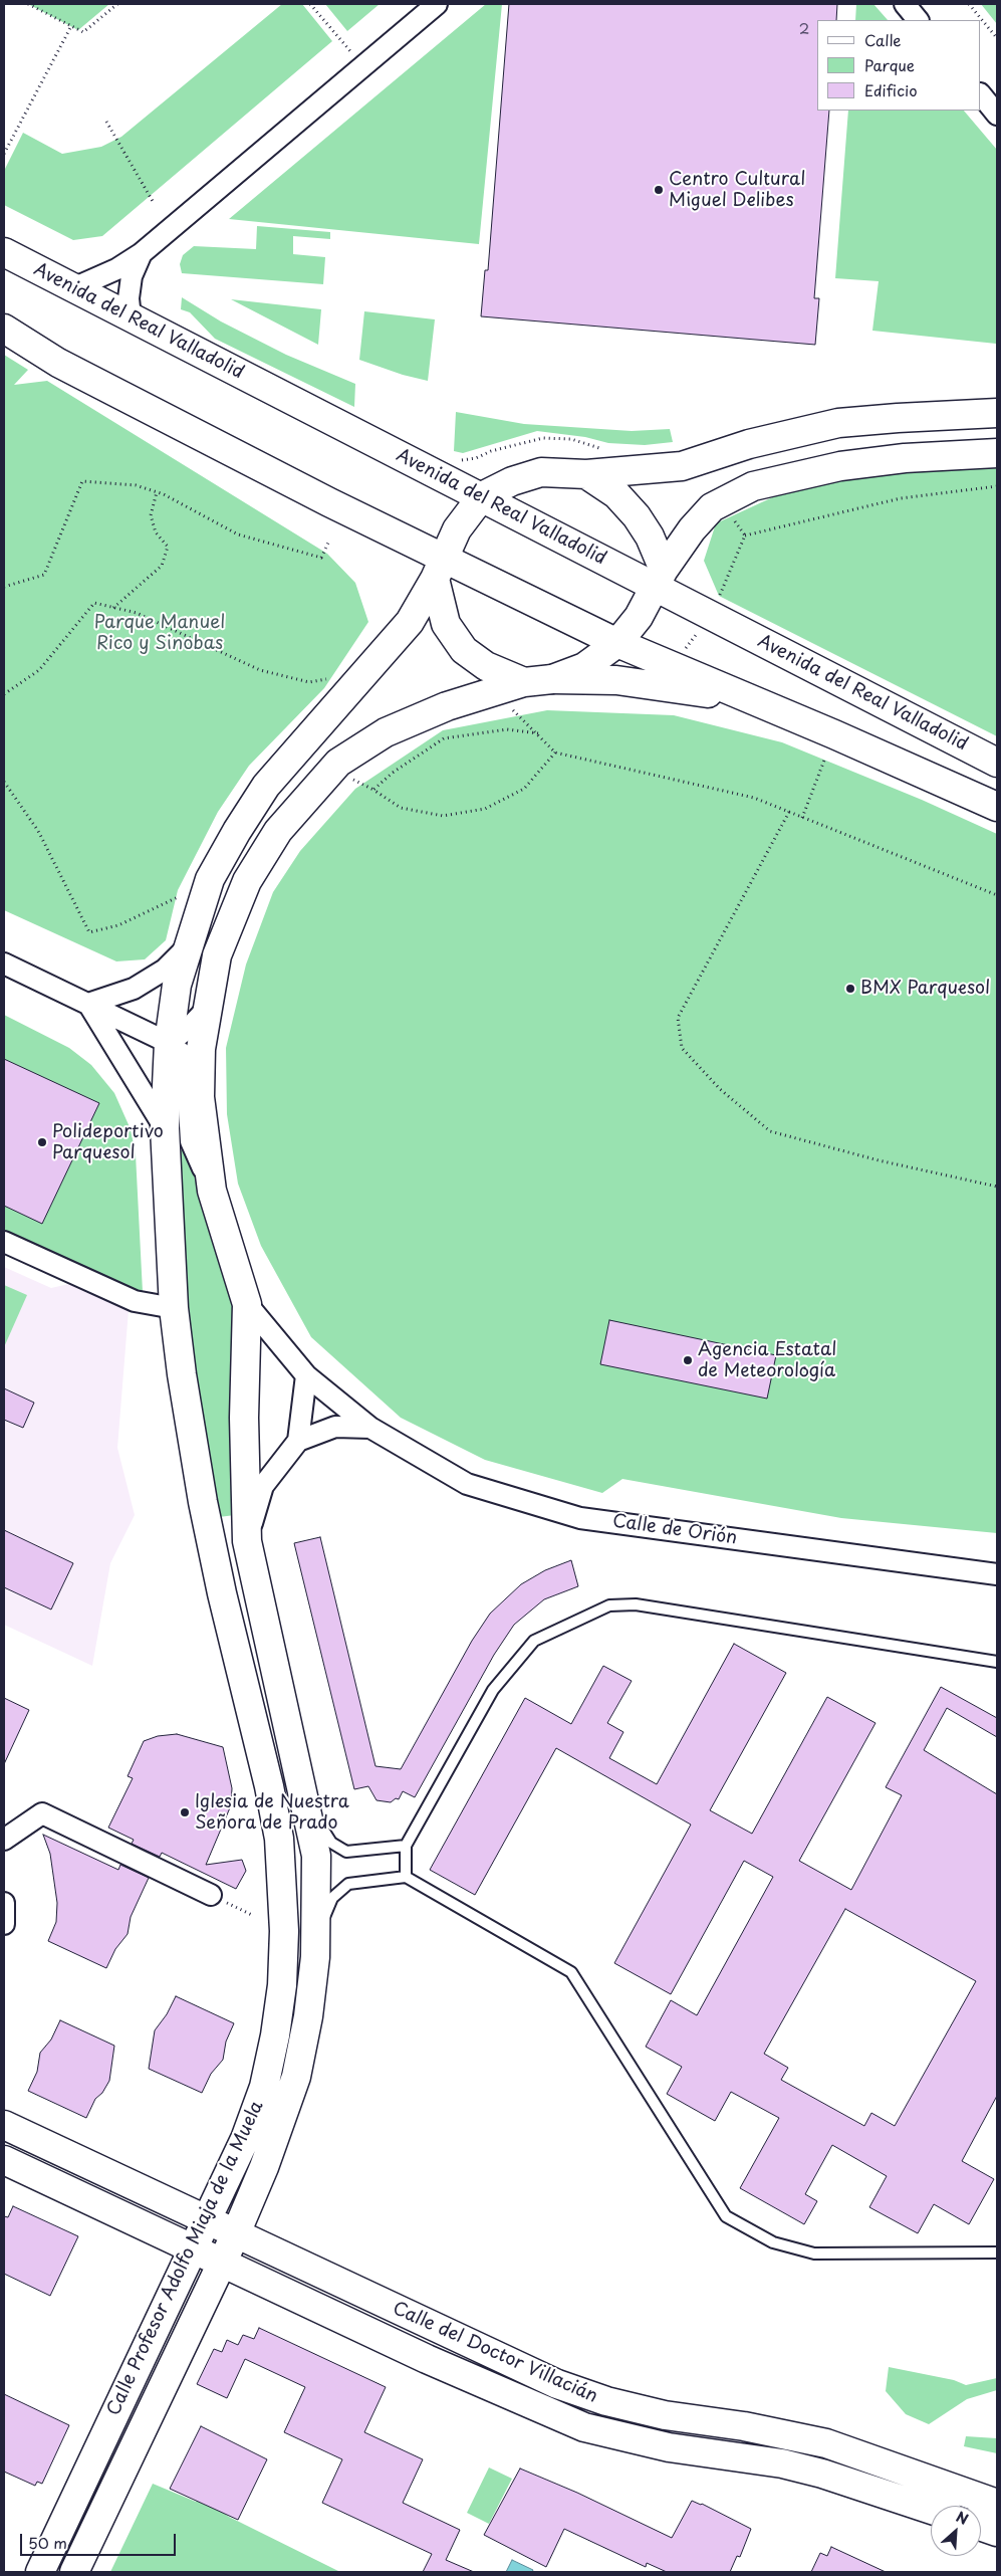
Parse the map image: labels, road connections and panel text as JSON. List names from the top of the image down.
{
  "streets": {
    "main road": ["Avenida del Real Valladolid", "Calle Profesor Adolfo Miaja de la Muela", "Calle del Doctor Villacián"],
    "street": ["Calle de Orión"]
  },
  "crossings": [
    ["Avenida del Real Valladolid", "Calle Profesor Adolfo Miaja de la Muela"],
    ["Calle de Orión", "Calle Profesor Adolfo Miaja de la Muela"],
    ["Calle Profesor Adolfo Miaja de la Muela", "Calle del Doctor Villacián"]
  ],
  "parks": ["Parque Manuel Rico y Sinobas"],
  "places": [
    "Centro Cultural Miguel Delibes",
    "BMX Parquesol",
    "Polideportivo Parquesol",
    "Agencia Estatal de Meteorología",
    "Iglesia de Nuestra Señora de Prado"
  ],
  "house_numbers": ["2"],
  "legend": ["Calle", "Parque", "Edificio"],
  "scale_bar": "50 m",
  "north": "top right"
}
